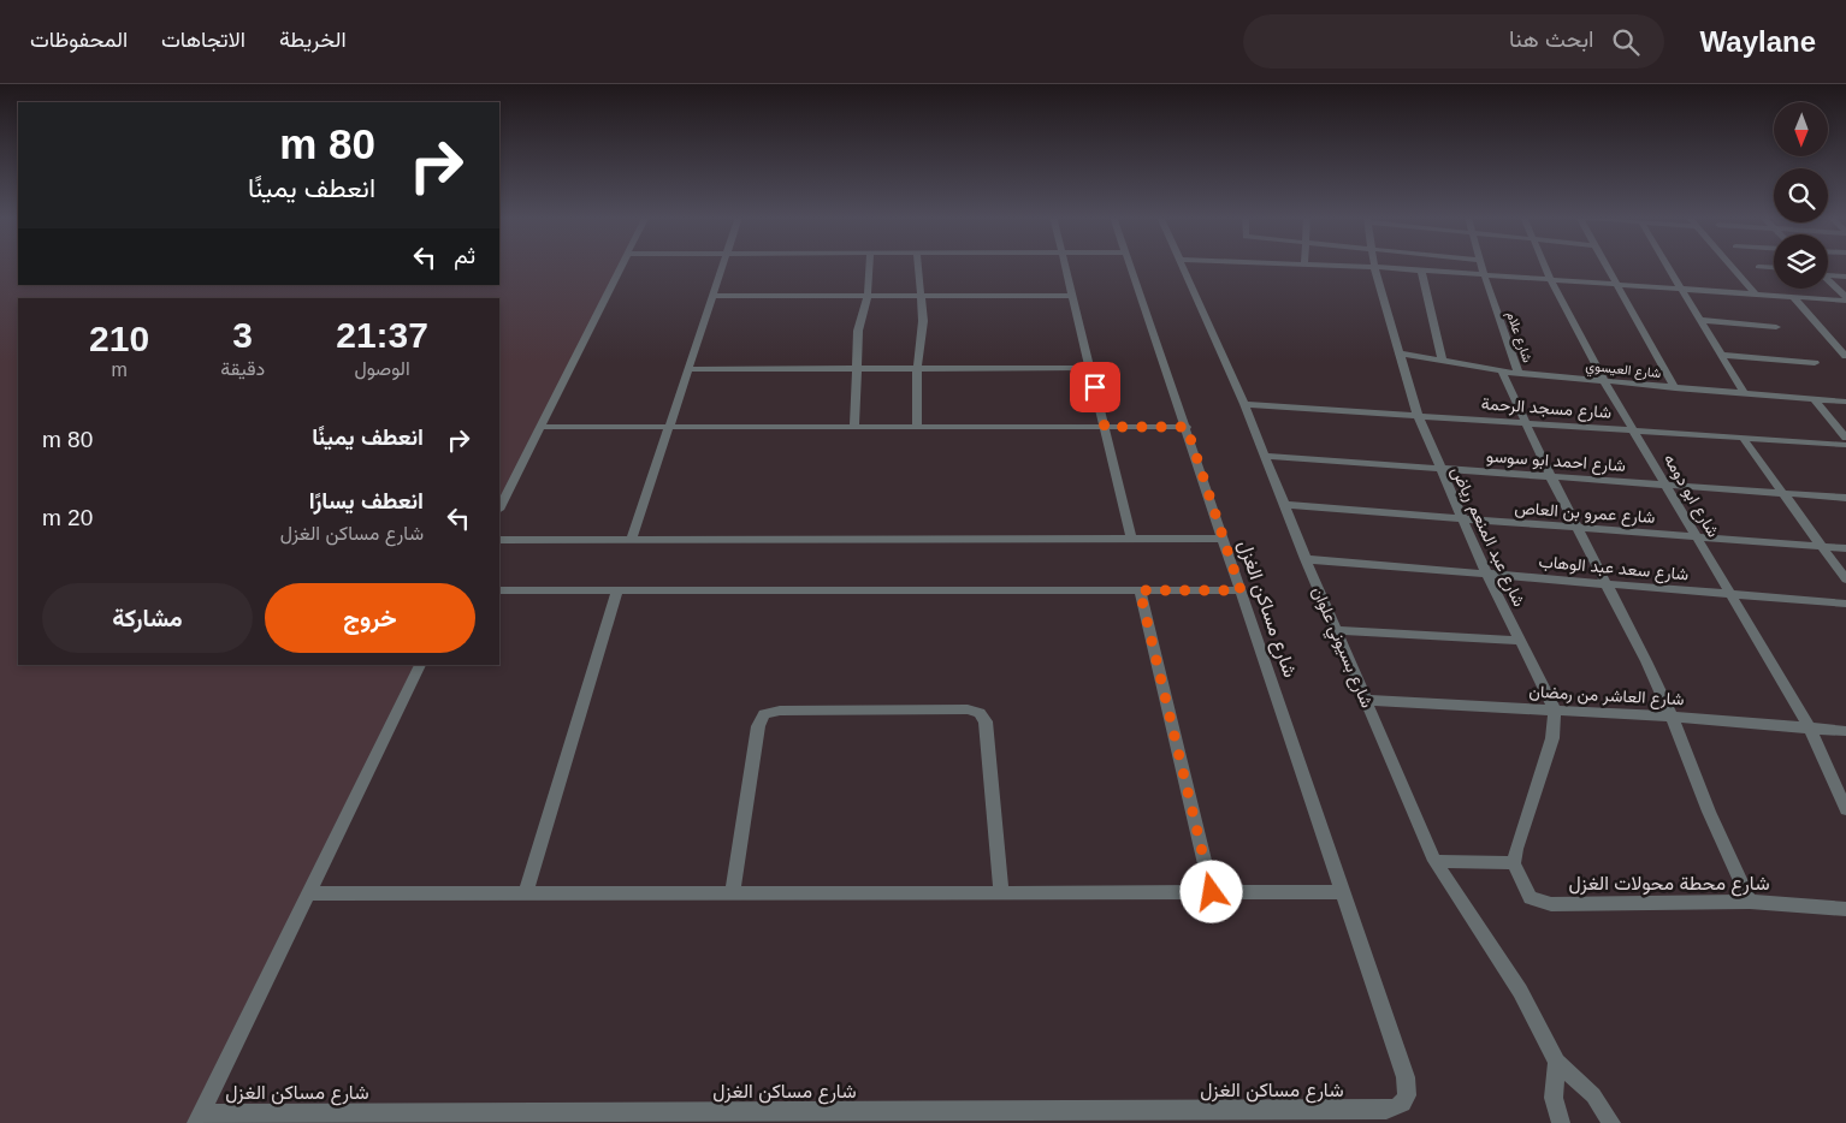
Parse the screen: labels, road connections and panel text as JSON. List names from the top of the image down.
{
  "streets": {
    "street": [
      "شارع علام",
      "شارع العيسوي",
      "شارع مسجد الرحمة",
      "شارع احمد ابو سوسو",
      "شارع ابو دومه",
      "شارع عمرو بن العاص",
      "شارع عبد المنعم رياض",
      "شارع سعد عبد الوهاب",
      "شارع مساكن الغزل",
      "شارع بسيوني علوان",
      "شارع العاشر من رمضان",
      "شارع محطة محولات الغزل"
    ]
  },
  "crossings": [
    ["شارع علام", "شارع العيسوي"],
    ["شارع العيسوي", "شارع ابو دومه"],
    ["شارع العيسوي", "شارع عبد المنعم رياض"],
    ["شارع مسجد الرحمة", "شارع ابو دومه"],
    ["شارع مسجد الرحمة", "شارع عبد المنعم رياض"],
    ["شارع مسجد الرحمة", "شارع بسيوني علوان"],
    ["شارع احمد ابو سوسو", "شارع ابو دومه"],
    ["شارع احمد ابو سوسو", "شارع عبد المنعم رياض"],
    ["شارع احمد ابو سوسو", "شارع بسيوني علوان"],
    ["شارع ابو دومه", "شارع عمرو بن العاص"],
    ["شارع ابو دومه", "شارع سعد عبد الوهاب"],
    ["شارع ابو دومه", "شارع العاشر من رمضان"],
    ["شارع عمرو بن العاص", "شارع عبد المنعم رياض"],
    ["شارع عمرو بن العاص", "شارع بسيوني علوان"],
    ["شارع عبد المنعم رياض", "شارع سعد عبد الوهاب"],
    ["شارع عبد المنعم رياض", "شارع العاشر من رمضان"],
    ["شارع سعد عبد الوهاب", "شارع بسيوني علوان"],
    ["شارع بسيوني علوان", "شارع العاشر من رمضان"]
  ],
  "north": "bottom",
  "page": {
    "header": "Waylane",
    "search": "ابحث هنا",
    "nav": ["الخريطة", "الاتجاهات", "المحفوظات"],
    "turn": ["80 m", "انعطف يمينًا"],
    "then": "ثم",
    "eta": [
      "21:37",
      "الوصول",
      "3",
      "دقيقة",
      "210",
      "m"
    ],
    "list": [
      {
        "name": "انعطف يمينًا",
        "value": "80 m"
      },
      {
        "name": "انعطف يسارًا",
        "note": "شارع مساكن الغزل",
        "value": "20 m"
      }
    ],
    "buttons": ["خروج", "مشاركة"]
  }
}
